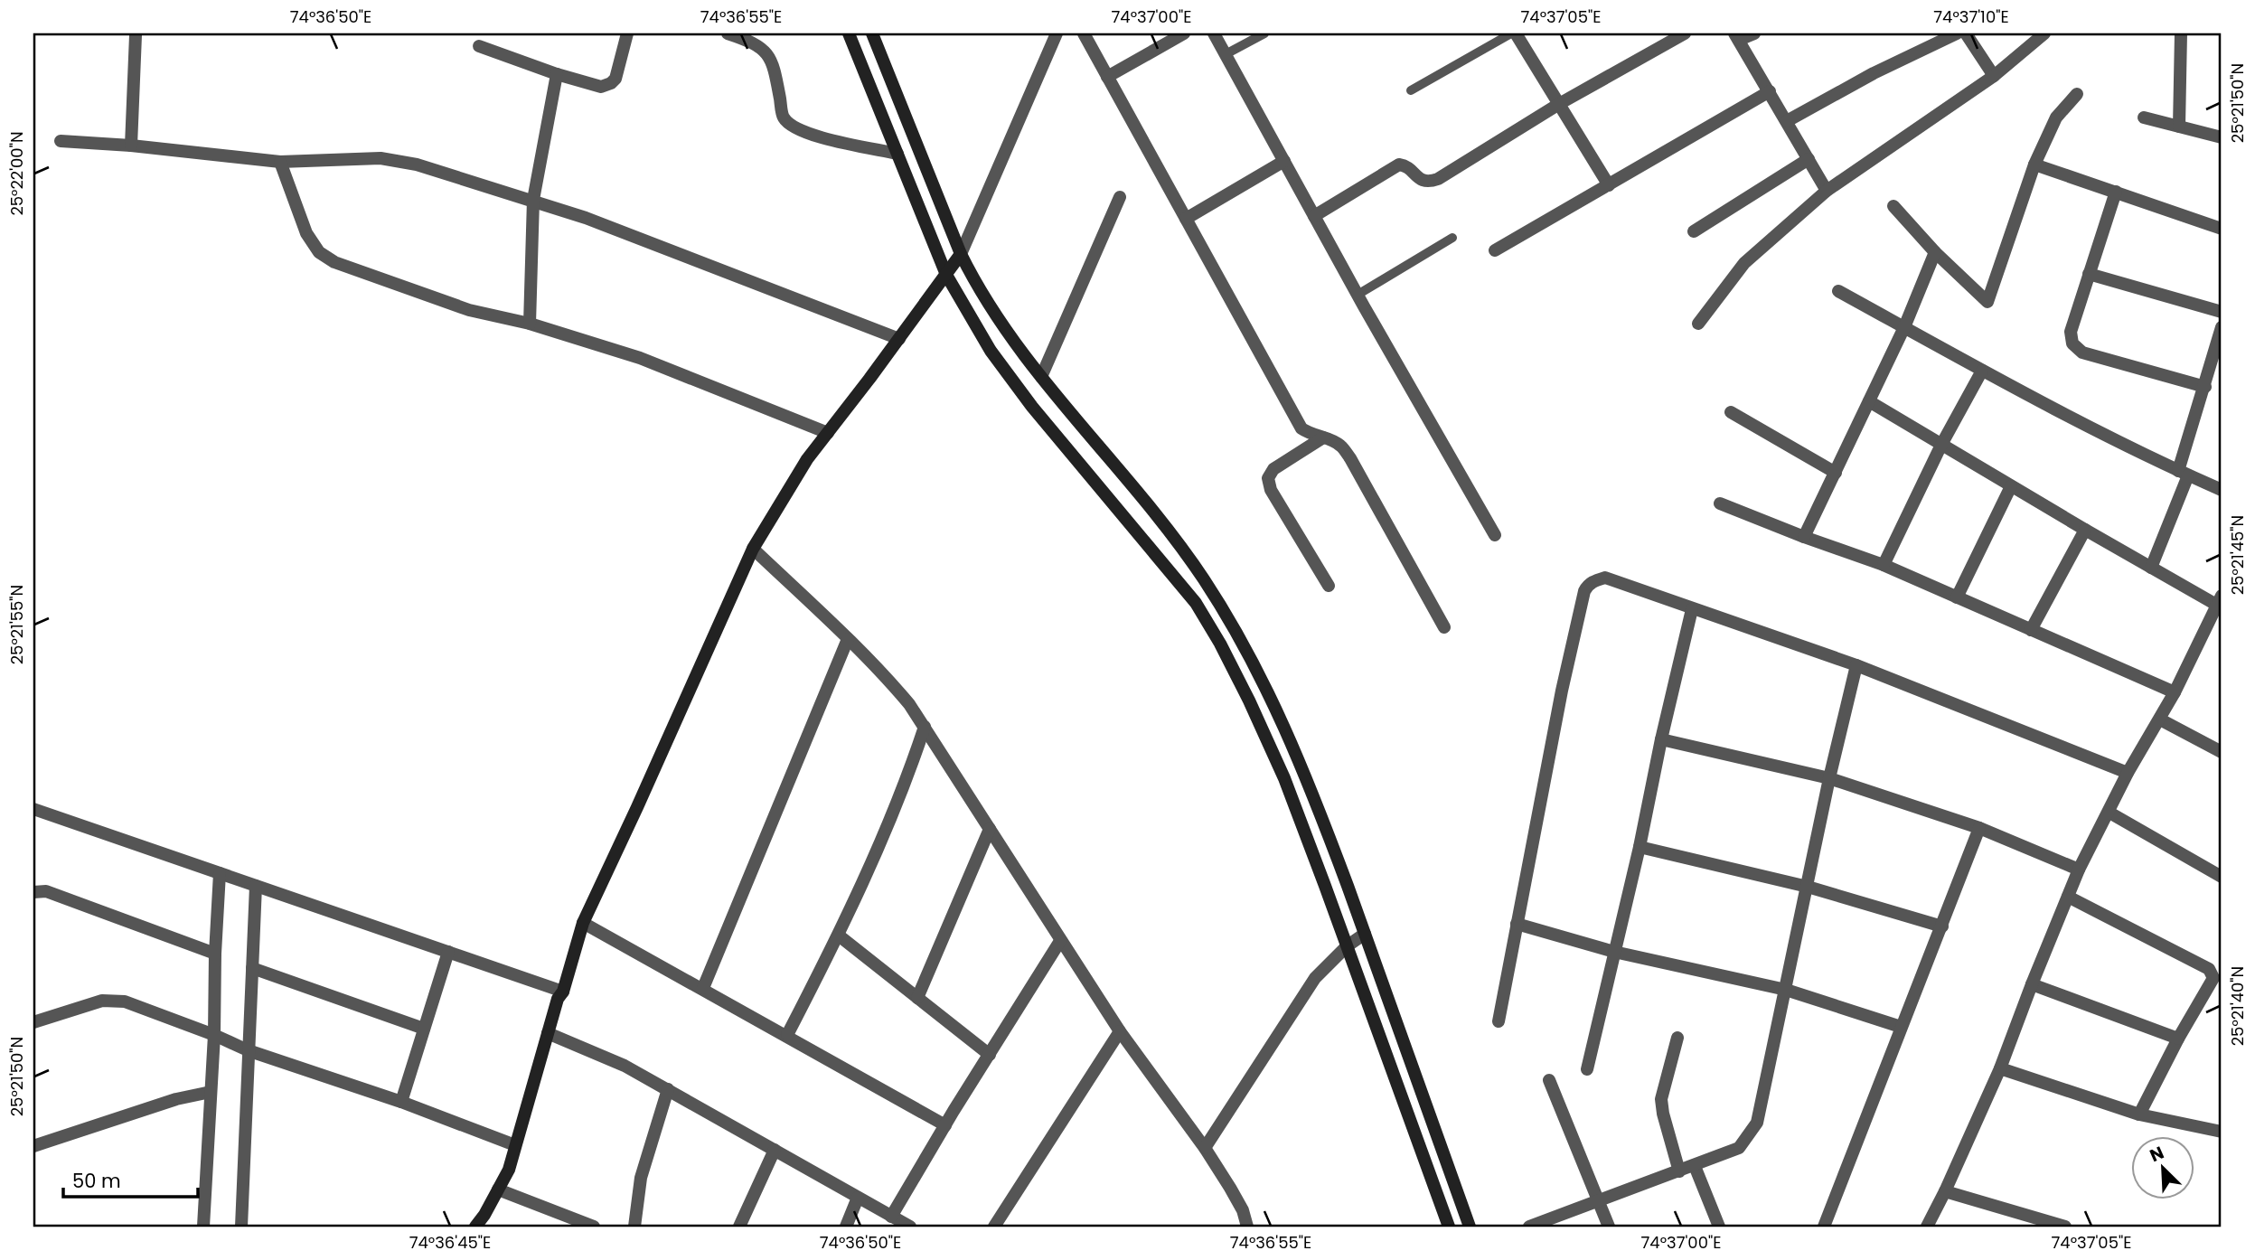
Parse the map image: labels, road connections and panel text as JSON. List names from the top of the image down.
{
  "scale_bar": "50 m",
  "north": "top left",
  "coordinates": [
    "74°36'50\"E",
    "74°36'55\"E",
    "74°37'00\"E",
    "74°37'05\"E",
    "74°37'10\"E",
    "25°21'50\"N",
    "25°22'00\"N",
    "25°21'45\"N",
    "25°21'55\"N",
    "25°21'40\"N",
    "74°36'45\"E"
  ]
}
